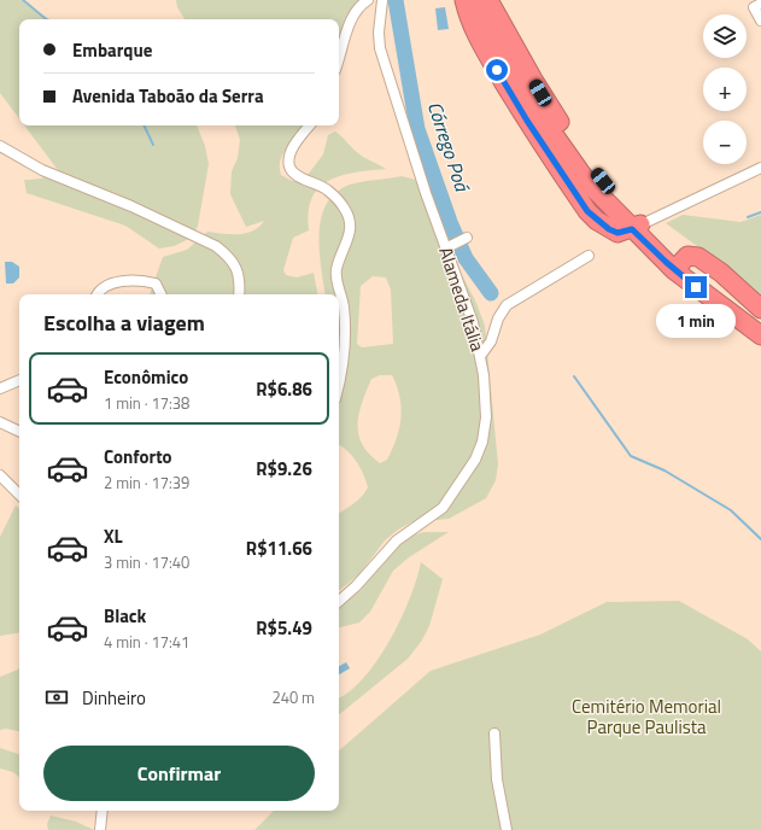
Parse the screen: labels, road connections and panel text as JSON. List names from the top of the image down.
{
  "streets": {
    "street": ["Alameda Itália"]
  },
  "water": ["Córrego Poá"],
  "parks": ["Cemitério Memorial Parque Paulista"],
  "page": {
    "map_buttons": ["+", "−"],
    "banner": ["Embarque", "Avenida Taboão da Serra"],
    "heading": "Escolha a viagem",
    "bubble": "1 min",
    "list": [
      {
        "name": "Econômico",
        "note": "1 min · 17:38",
        "value": "R$6.86"
      },
      {
        "name": "Conforto",
        "note": "2 min · 17:39",
        "value": "R$9.26"
      },
      {
        "name": "XL",
        "note": "3 min · 17:40",
        "value": "R$11.66"
      },
      {
        "name": "Black",
        "note": "4 min · 17:41",
        "value": "R$5.49"
      }
    ],
    "pay": ["Dinheiro", "240 m"],
    "buttons": "Confirmar"
  }
}
